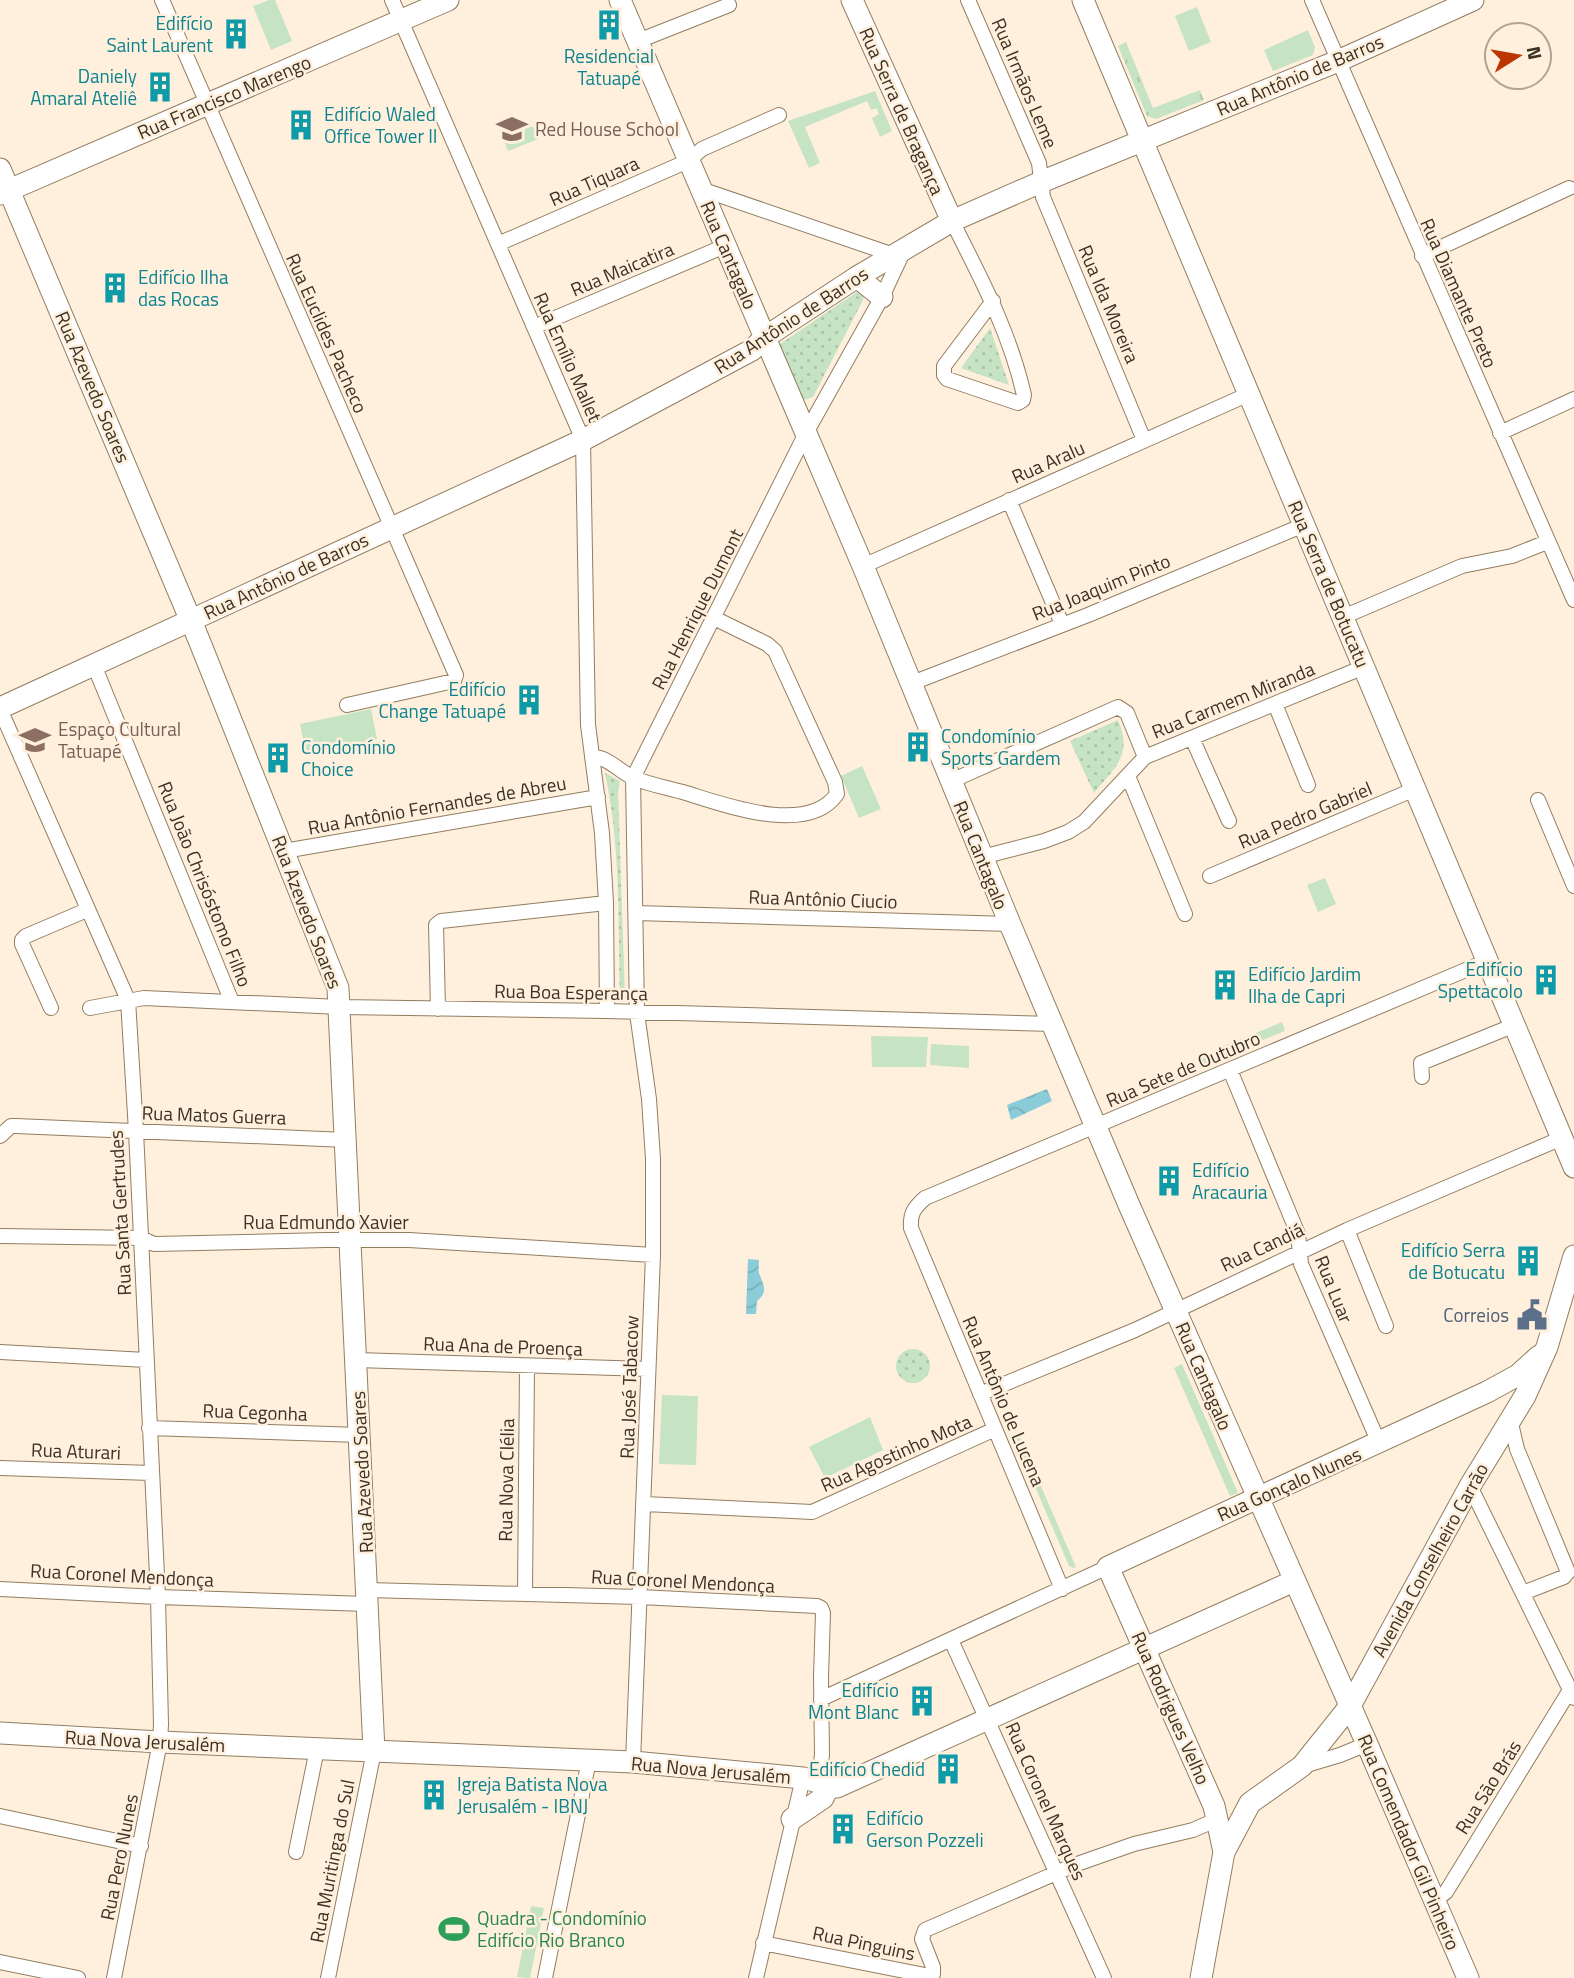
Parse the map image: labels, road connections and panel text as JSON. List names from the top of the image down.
{
  "streets": {
    "street": [
      "Rua Antônio de Barros",
      "Rua Irmãos Leme",
      "Rua Francisco Marengo",
      "Rua Serra de Bragança",
      "Rua Tiquara",
      "Rua Cantagalo",
      "Rua Maicatira",
      "Rua Diamante Preto",
      "Rua Ida Moreira",
      "Rua Euclides Pacheco",
      "Rua Emílio Mallet",
      "Rua Azevedo Soares",
      "Rua Aralu",
      "Rua Serra de Botucatu",
      "Rua Joaquim Pinto",
      "Rua Henrique Dumont",
      "Rua Carmem Miranda",
      "Rua Antônio Fernandes de Abreu",
      "Rua Pedro Gabriel",
      "Rua João Chrisóstomo Filho",
      "Rua Antônio Ciucio",
      "Rua Boa Esperança",
      "Rua Sete de Outubro",
      "Rua Matos Guerra",
      "Rua Santa Gertrudes",
      "Rua Edmundo Xavier",
      "Rua Candiá",
      "Rua Luar",
      "Rua Ana de Proença",
      "Rua José Tabacow",
      "Rua Antônio de Lucena",
      "Rua Cegonha",
      "Rua Aturari",
      "Rua Agostinho Mota",
      "Rua Nova Clélia",
      "Rua Gonçalo Nunes",
      "Avenida Conselheiro Carrão",
      "Rua Coronel Mendonça",
      "Rua Rodrigues Velho",
      "Rua Nova Jerusalém",
      "Rua São Brás",
      "Rua Coronel Marques",
      "Rua Comendador Gil Pinheiro",
      "Rua Pero Nunes",
      "Rua Muritinga do Sul",
      "Rua Pinguins"
    ]
  },
  "crossings": [
    ["Rua Antônio de Barros", "Rua Irmãos Leme"],
    ["Rua Antônio de Barros", "Rua Serra de Bragança"],
    ["Rua Antônio de Barros", "Rua Cantagalo"],
    ["Rua Antônio de Barros", "Rua Diamante Preto"],
    ["Rua Antônio de Barros", "Rua Ida Moreira"],
    ["Rua Antônio de Barros", "Rua Euclides Pacheco"],
    ["Rua Antônio de Barros", "Rua Emílio Mallet"],
    ["Rua Antônio de Barros", "Rua Azevedo Soares"],
    ["Rua Antônio de Barros", "Rua Serra de Botucatu"],
    ["Rua Antônio de Barros", "Rua Henrique Dumont"],
    ["Rua Antônio de Barros", "Rua João Chrisóstomo Filho"],
    ["Rua Antônio de Barros", "Rua Santa Gertrudes"],
    ["Rua Irmãos Leme", "Rua Ida Moreira"],
    ["Rua Francisco Marengo", "Rua Euclides Pacheco"],
    ["Rua Francisco Marengo", "Rua Emílio Mallet"],
    ["Rua Francisco Marengo", "Rua Azevedo Soares"],
    ["Rua Tiquara", "Rua Cantagalo"],
    ["Rua Tiquara", "Rua Emílio Mallet"],
    ["Rua Cantagalo", "Rua Maicatira"],
    ["Rua Cantagalo", "Rua Aralu"],
    ["Rua Cantagalo", "Rua Joaquim Pinto"],
    ["Rua Cantagalo", "Rua Henrique Dumont"],
    ["Rua Cantagalo", "Rua Carmem Miranda"],
    ["Rua Cantagalo", "Rua Antônio Ciucio"],
    ["Rua Cantagalo", "Rua Boa Esperança"],
    ["Rua Cantagalo", "Rua Sete de Outubro"],
    ["Rua Cantagalo", "Rua Candiá"],
    ["Rua Cantagalo", "Rua Gonçalo Nunes"],
    ["Rua Cantagalo", "Avenida Conselheiro Carrão"],
    ["Rua Cantagalo", "Rua Nova Jerusalém"],
    ["Rua Cantagalo", "Rua Comendador Gil Pinheiro"],
    ["Rua Maicatira", "Rua Emílio Mallet"],
    ["Rua Ida Moreira", "Rua Aralu"],
    ["Rua Emílio Mallet", "Rua Antônio Fernandes de Abreu"],
    ["Rua Azevedo Soares", "Rua Antônio Fernandes de Abreu"],
    ["Rua Azevedo Soares", "Rua Boa Esperança"],
    ["Rua Azevedo Soares", "Rua Matos Guerra"],
    ["Rua Azevedo Soares", "Rua Edmundo Xavier"],
    ["Rua Azevedo Soares", "Rua Ana de Proença"],
    ["Rua Azevedo Soares", "Rua Cegonha"],
    ["Rua Azevedo Soares", "Rua Coronel Mendonça"],
    ["Rua Azevedo Soares", "Rua Nova Jerusalém"],
    ["Rua Azevedo Soares", "Rua Muritinga do Sul"],
    ["Rua Aralu", "Rua Serra de Botucatu"],
    ["Rua Serra de Botucatu", "Rua Joaquim Pinto"],
    ["Rua Serra de Botucatu", "Rua Carmem Miranda"],
    ["Rua Serra de Botucatu", "Rua Pedro Gabriel"],
    ["Rua Serra de Botucatu", "Rua Sete de Outubro"],
    ["Rua Serra de Botucatu", "Rua Candiá"],
    ["Rua Henrique Dumont", "Rua Antônio Ciucio"],
    ["Rua Henrique Dumont", "Rua Boa Esperança"],
    ["Rua Henrique Dumont", "Rua José Tabacow"],
    ["Rua João Chrisóstomo Filho", "Rua Boa Esperança"],
    ["Rua Boa Esperança", "Rua Santa Gertrudes"],
    ["Rua Boa Esperança", "Rua José Tabacow"],
    ["Rua Sete de Outubro", "Rua Luar"],
    ["Rua Sete de Outubro", "Rua Antônio de Lucena"],
    ["Rua Matos Guerra", "Rua Santa Gertrudes"],
    ["Rua Santa Gertrudes", "Rua Edmundo Xavier"],
    ["Rua Santa Gertrudes", "Rua Cegonha"],
    ["Rua Santa Gertrudes", "Rua Aturari"],
    ["Rua Santa Gertrudes", "Rua Coronel Mendonça"],
    ["Rua Santa Gertrudes", "Rua Nova Jerusalém"],
    ["Rua Santa Gertrudes", "Rua Pero Nunes"],
    ["Rua Edmundo Xavier", "Rua José Tabacow"],
    ["Rua Candiá", "Rua Luar"],
    ["Rua Candiá", "Rua Antônio de Lucena"],
    ["Rua Luar", "Rua Gonçalo Nunes"],
    ["Rua Ana de Proença", "Rua José Tabacow"],
    ["Rua Ana de Proença", "Rua Nova Clélia"],
    ["Rua José Tabacow", "Rua Agostinho Mota"],
    ["Rua José Tabacow", "Rua Coronel Mendonça"],
    ["Rua José Tabacow", "Rua Nova Jerusalém"],
    ["Rua Antônio de Lucena", "Rua Agostinho Mota"],
    ["Rua Antônio de Lucena", "Rua Gonçalo Nunes"],
    ["Rua Nova Clélia", "Rua Coronel Mendonça"],
    ["Rua Gonçalo Nunes", "Avenida Conselheiro Carrão"],
    ["Rua Gonçalo Nunes", "Rua Coronel Mendonça"],
    ["Rua Gonçalo Nunes", "Rua Rodrigues Velho"],
    ["Rua Gonçalo Nunes", "Rua Coronel Marques"],
    ["Avenida Conselheiro Carrão", "Rua Rodrigues Velho"],
    ["Avenida Conselheiro Carrão", "Rua Comendador Gil Pinheiro"],
    ["Rua Coronel Mendonça", "Rua Nova Jerusalém"],
    ["Rua Rodrigues Velho", "Rua Nova Jerusalém"],
    ["Rua Nova Jerusalém", "Rua Coronel Marques"],
    ["Rua Nova Jerusalém", "Rua Pero Nunes"],
    ["Rua Nova Jerusalém", "Rua Muritinga do Sul"],
    ["Rua São Brás", "Rua Comendador Gil Pinheiro"],
    ["Rua Coronel Marques", "Rua Pinguins"]
  ],
  "places": {
    "building": [
      "Residencial Tatuapé",
      "Edifício Saint Laurent",
      "Daniely Amaral Ateliê",
      "Edifício Waled Office Tower II",
      "Edifício Ilha das Rocas",
      "Edifício Change Tatuapé",
      "Condomínio Sports Gardem",
      "Condomínio Choice",
      "Edifício Spettacolo",
      "Edifício Jardim Ilha de Capri",
      "Edifício Aracauria",
      "Edifício Serra de Botucatu",
      "Edifício Mont Blanc",
      "Edifício Chedid",
      "Igreja Batista Nova Jerusalém - IBNJ",
      "Edifício Gerson Pozzeli"
    ],
    "school or university": ["Red House School", "Espaço Cultural Tatuapé"],
    "public building": ["Correios"],
    "sports": ["Quadra - Condomínio Edifício Rio Branco"]
  },
  "north": "right"
}
